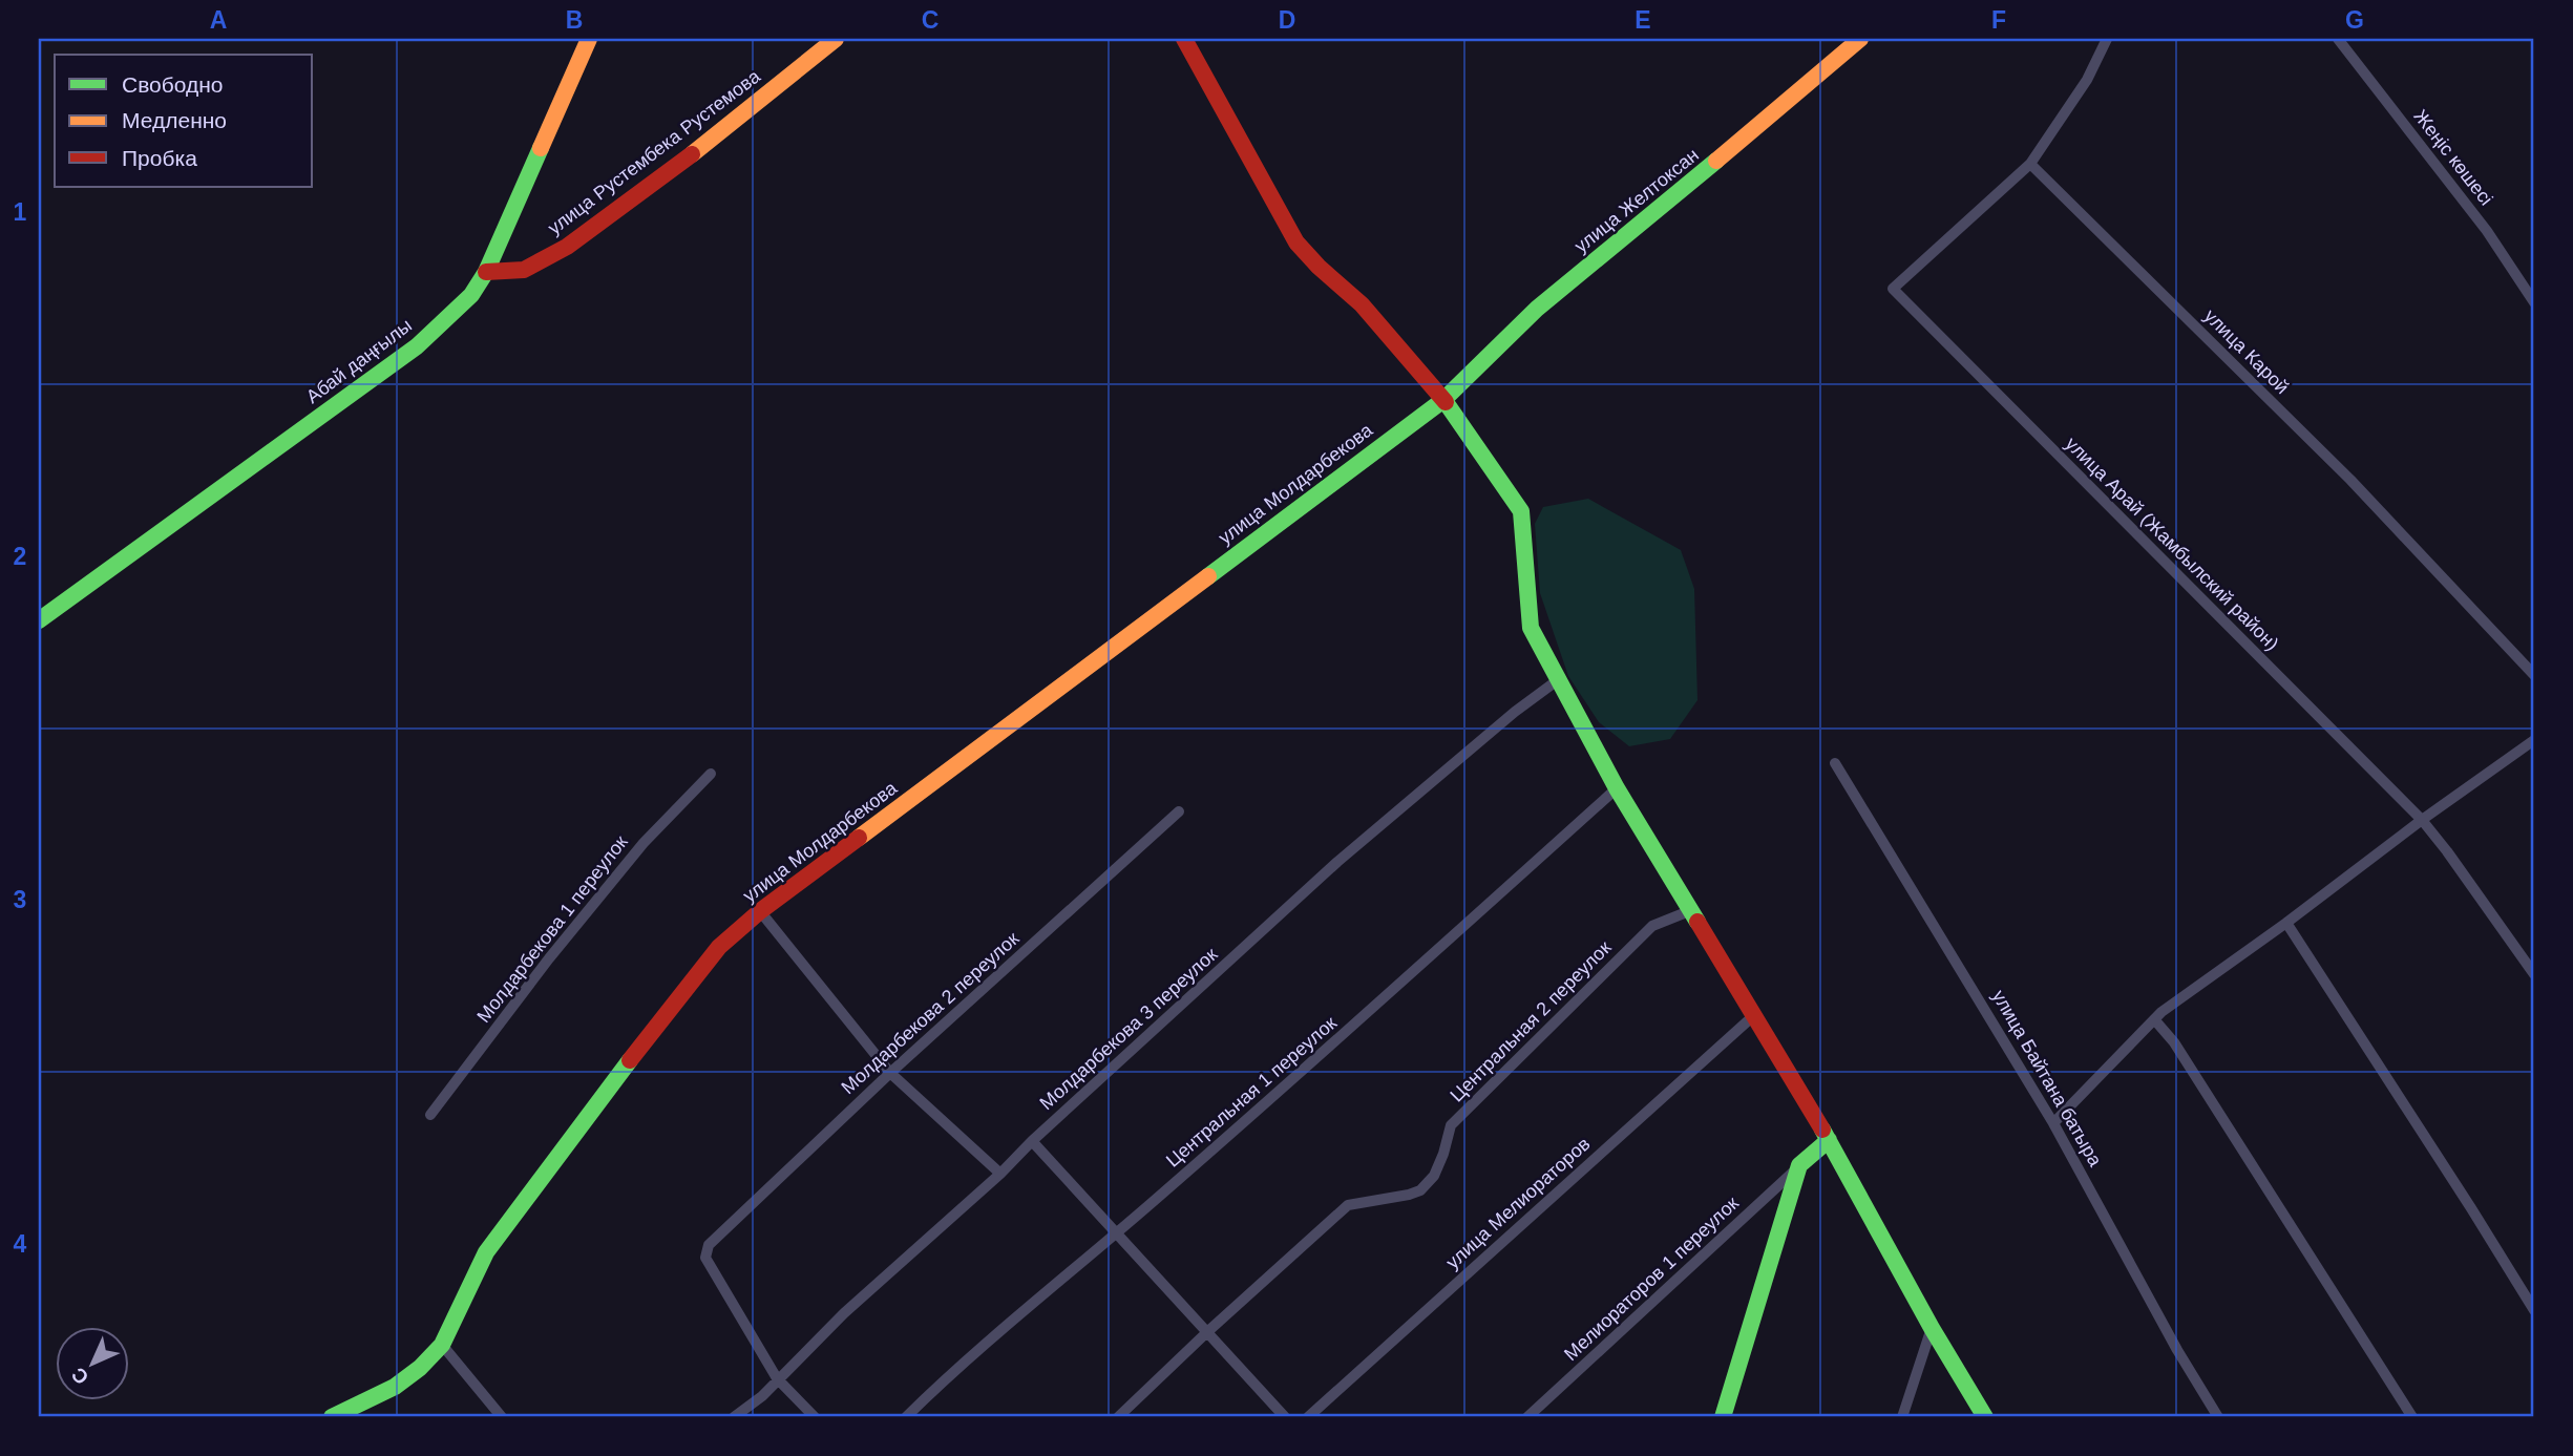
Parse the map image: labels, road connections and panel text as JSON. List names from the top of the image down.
{
  "streets": {
    "street": [
      "улица Рустембека Рустемова",
      "Жеңіс көшесі",
      "улица Желтоксан",
      "улица Карой",
      "Абай даңғылы",
      "улица Молдарбекова",
      "улица Арай (Жамбылский район)",
      "Молдарбекова 1 переулок",
      "Молдарбекова 2 переулок",
      "Центральная 2 переулок",
      "Молдарбекова 3 переулок",
      "улица Байтана батыра",
      "Центральная 1 переулок",
      "улица Мелиораторов",
      "Мелиораторов 1 переулок"
    ]
  },
  "crossings": [
    ["улица Рустембека Рустемова", "Абай даңғылы"],
    ["улица Желтоксан", "улица Молдарбекова"],
    ["улица Карой", "улица Арай (Жамбылский район)"],
    ["Молдарбекова 2 переулок", "Молдарбекова 3 переулок"]
  ],
  "legend": ["Свободно", "Медленно", "Пробка"],
  "north": "bottom left",
  "grid": {
    "columns": [
      "A",
      "B",
      "C",
      "D",
      "E",
      "F",
      "G"
    ],
    "rows": [
      "1",
      "2",
      "3",
      "4"
    ]
  }
}
